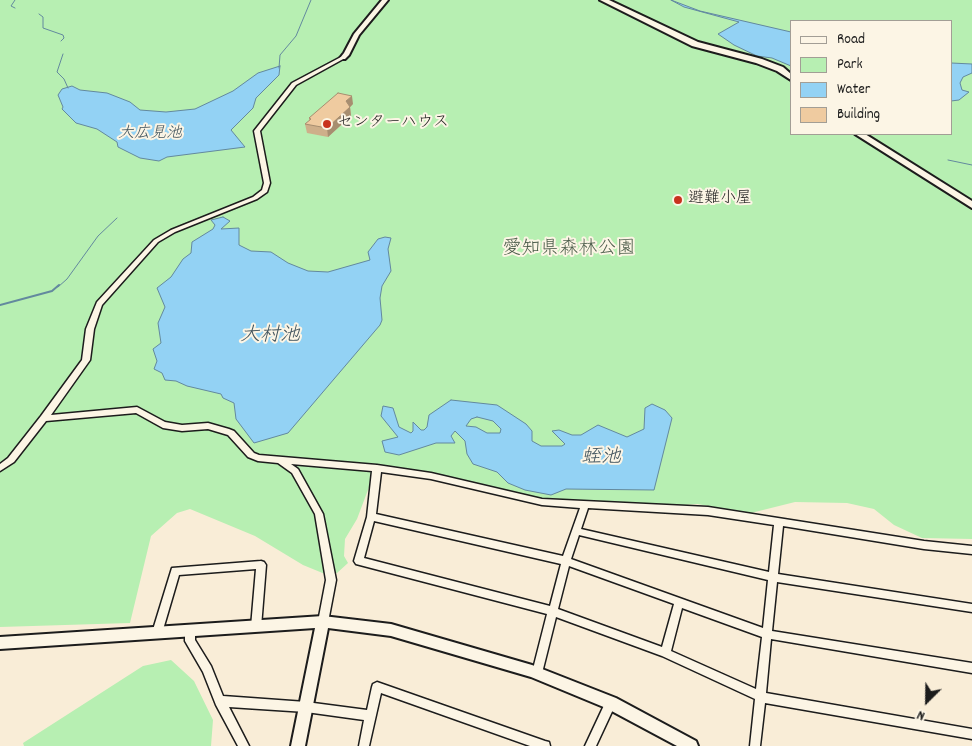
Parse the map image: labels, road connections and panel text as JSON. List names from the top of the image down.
{
  "water": ["大広見池", "大村池", "蛭池"],
  "parks": ["愛知県森林公園"],
  "places": ["センターハウス", "避難小屋"],
  "legend": [
    "Road",
    "Park",
    "Water",
    "Building"
  ],
  "north": "bottom left"
}
